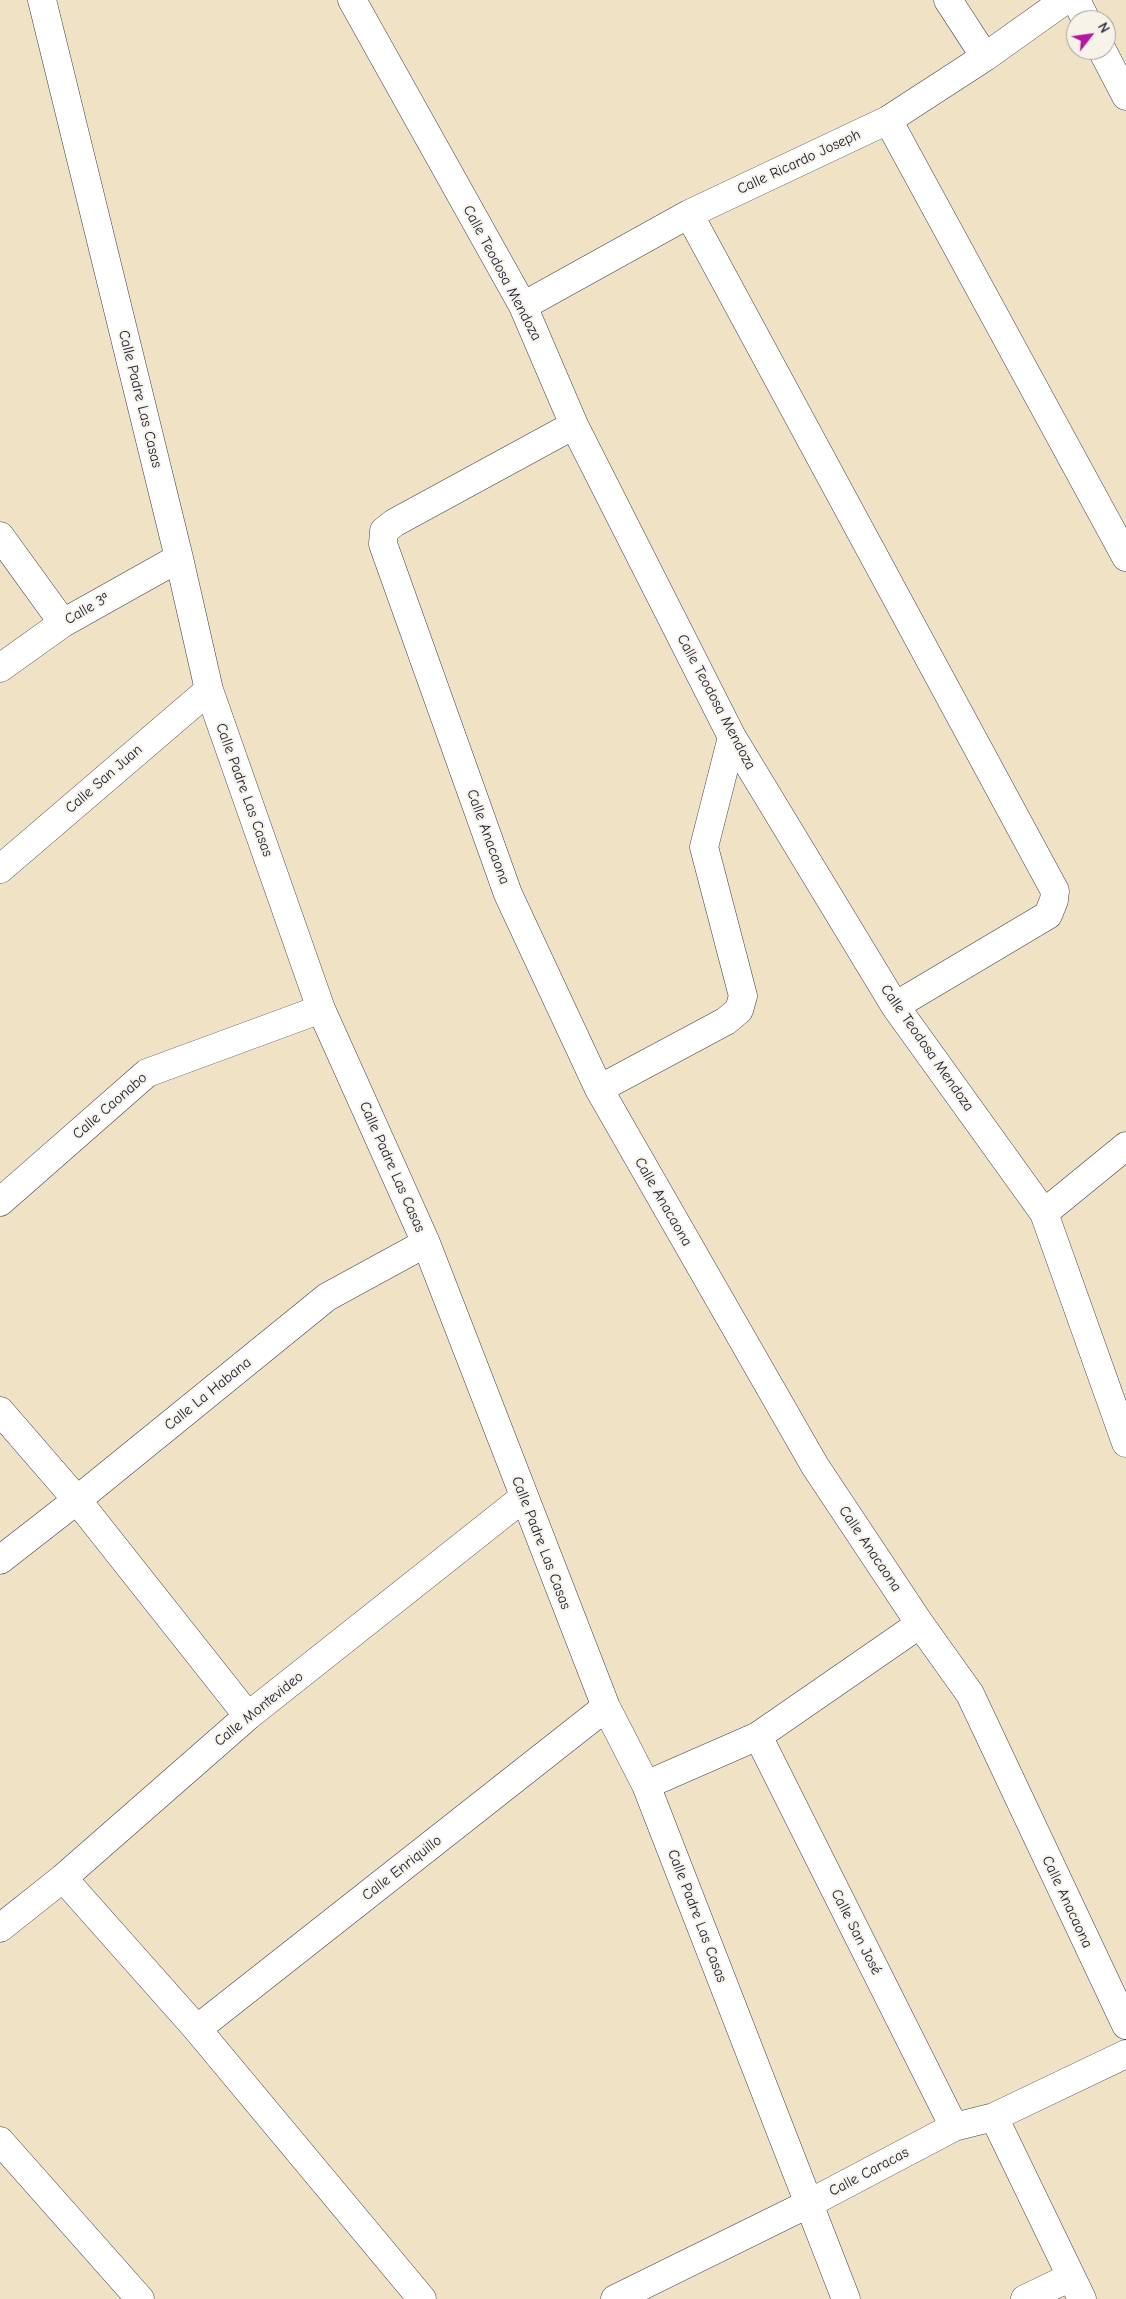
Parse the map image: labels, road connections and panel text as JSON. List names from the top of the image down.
{
  "streets": {
    "street": [
      "Calle Ricardo Joseph",
      "Calle Teodosa Mendoza",
      "Calle Padre Las Casas",
      "Calle 3ª",
      "Calle San Juan",
      "Calle Anacaona",
      "Calle Caonabo",
      "Calle La Habana",
      "Calle Montevideo",
      "Calle Enriquillo",
      "Calle San José",
      "Calle Caracas"
    ]
  },
  "crossings": [
    ["Calle Ricardo Joseph", "Calle Teodosa Mendoza"],
    ["Calle Teodosa Mendoza", "Calle Anacaona"],
    ["Calle Padre Las Casas", "Calle 3ª"],
    ["Calle Padre Las Casas", "Calle San Juan"],
    ["Calle Padre Las Casas", "Calle Caonabo"],
    ["Calle Padre Las Casas", "Calle La Habana"],
    ["Calle Padre Las Casas", "Calle Montevideo"],
    ["Calle Padre Las Casas", "Calle Enriquillo"],
    ["Calle Padre Las Casas", "Calle Caracas"],
    ["Calle San José", "Calle Caracas"]
  ],
  "north": "top right"
}
